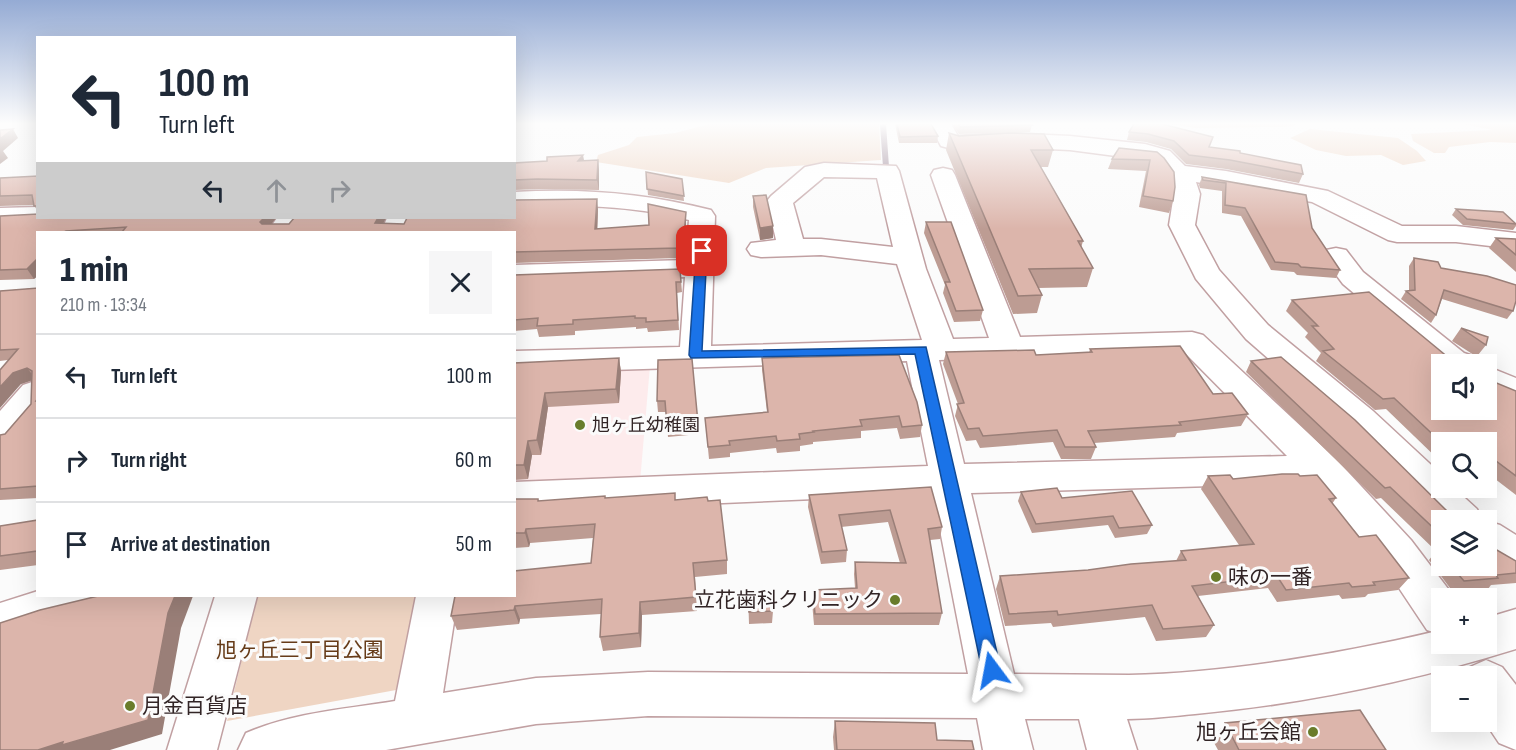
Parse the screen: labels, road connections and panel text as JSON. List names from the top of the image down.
{
  "parks": ["旭ヶ丘三丁目公園"],
  "places": [
    "旭ヶ丘幼稚園",
    "味の一番",
    "立花歯科クリニック",
    "月金百貨店",
    "旭ヶ丘会館"
  ],
  "page": {
    "turn": ["100 m", "Turn left"],
    "heading": ["1 min", "210 m · 13:34"],
    "list": [
      {
        "name": "Turn left",
        "value": "100 m"
      },
      {
        "name": "Turn right",
        "value": "60 m"
      },
      {
        "name": "Arrive at destination",
        "value": "50 m"
      }
    ],
    "map_buttons": ["+", "−"]
  }
}
